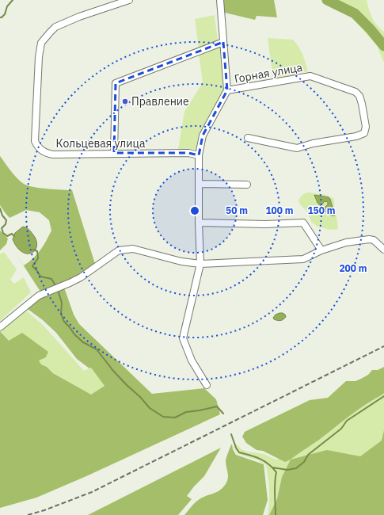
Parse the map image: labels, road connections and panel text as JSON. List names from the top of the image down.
{
  "streets": {
    "street": ["Горная улица", "Кольцевая улица"]
  },
  "places": ["Правление"],
  "rings": [
    "50 m",
    "100 m",
    "150 m",
    "200 m"
  ]
}
